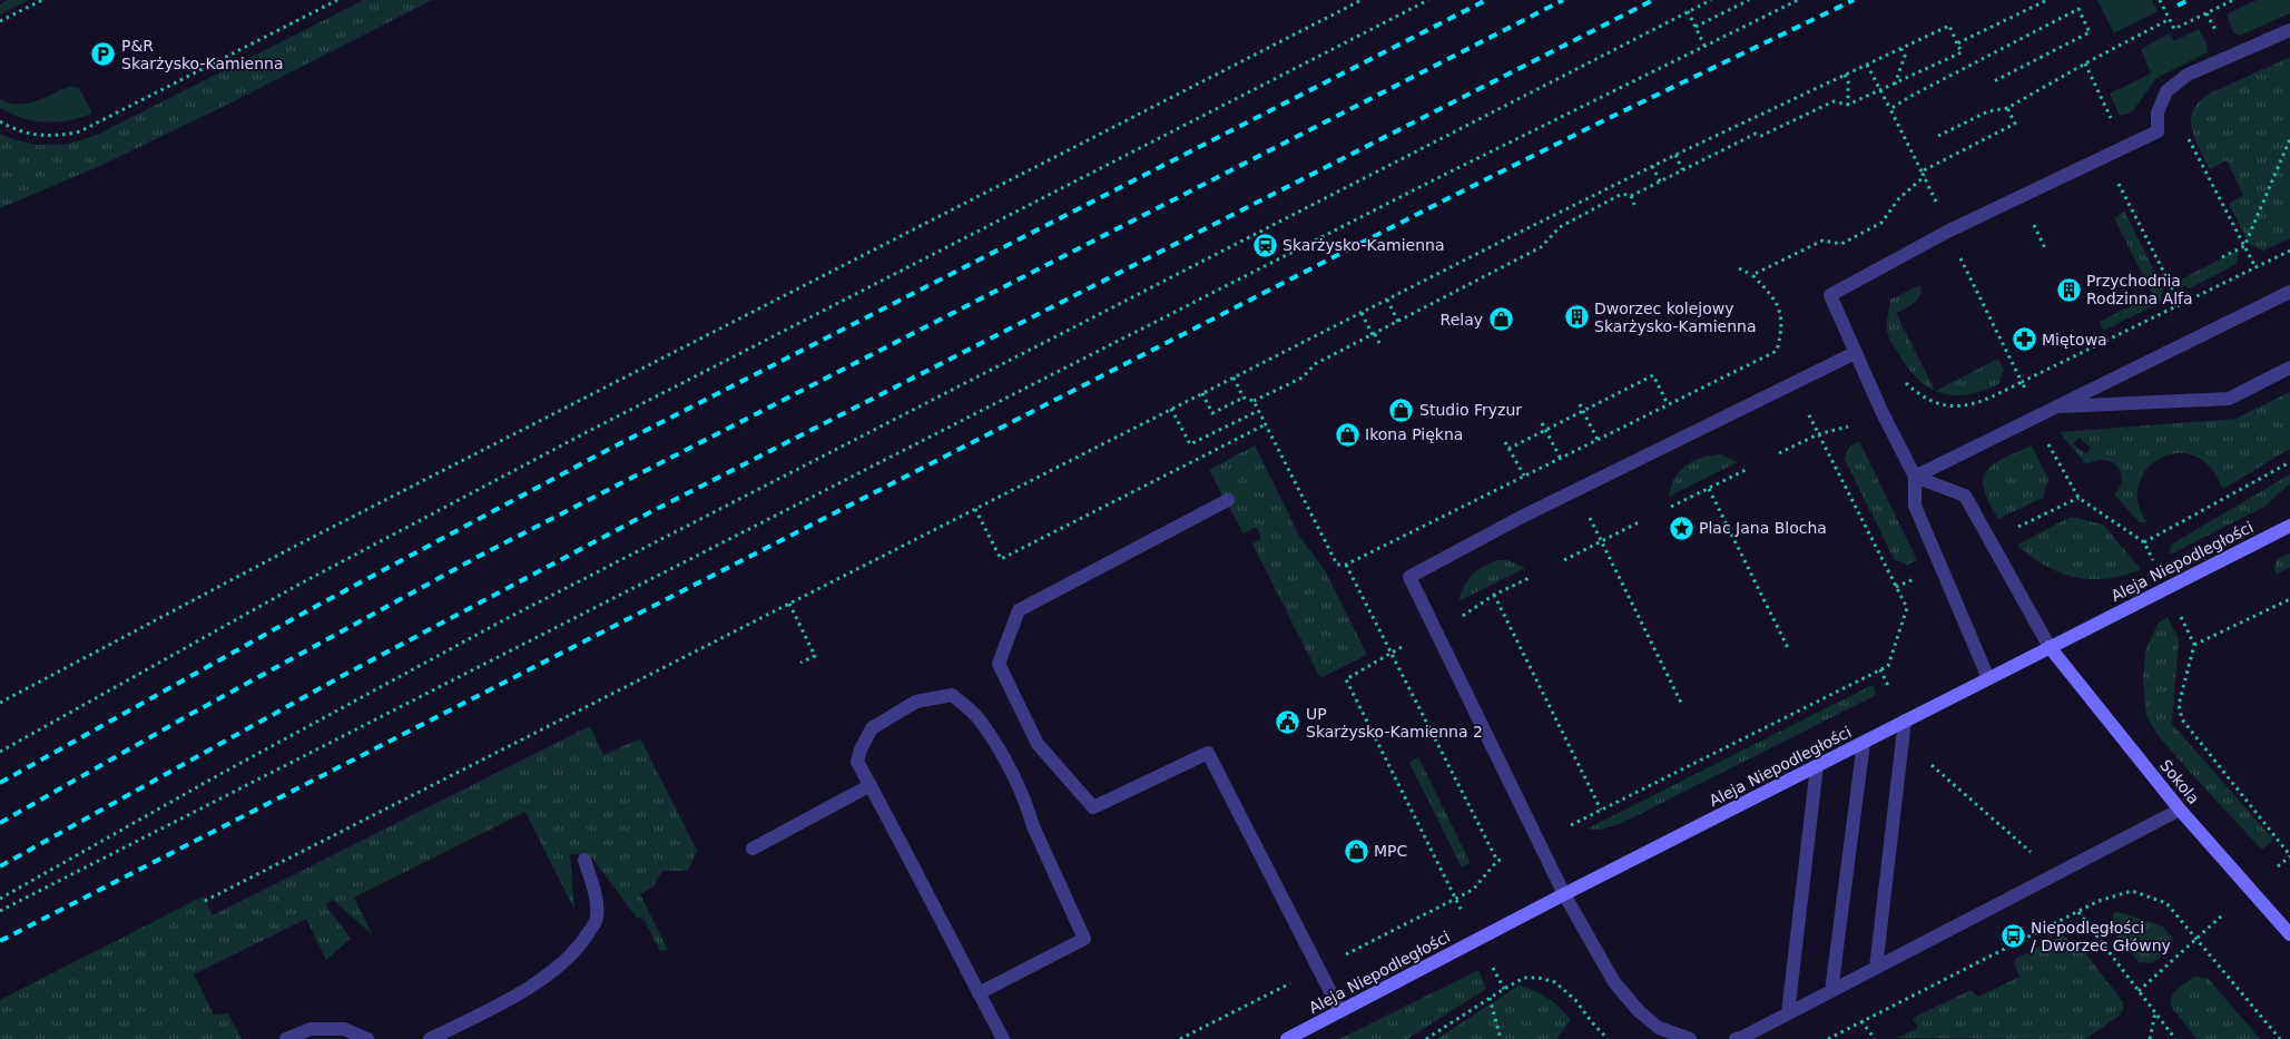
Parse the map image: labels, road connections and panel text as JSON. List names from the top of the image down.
{
  "streets": {
    "street": ["Aleja Niepodległości", "Sokola"]
  },
  "crossings": [
    ["Aleja Niepodległości", "Sokola"]
  ],
  "places": {
    "parking": ["P&R Skarżysko-Kamienna"],
    "station": ["Skarżysko-Kamienna"],
    "building": ["Przychodnia Rodzinna Alfa", "Dworzec kolejowy Skarżysko-Kamienna"],
    "shop": [
      "Relay",
      "Studio Fryzur",
      "Ikona Piękna",
      "MPC"
    ],
    "pharmacy": ["Miętowa"],
    "place": ["Plac Jana Blocha"],
    "public building": ["UP Skarżysko-Kamienna 2"],
    "bus stop": ["Niepodległości / Dworzec Główny"]
  }
}
